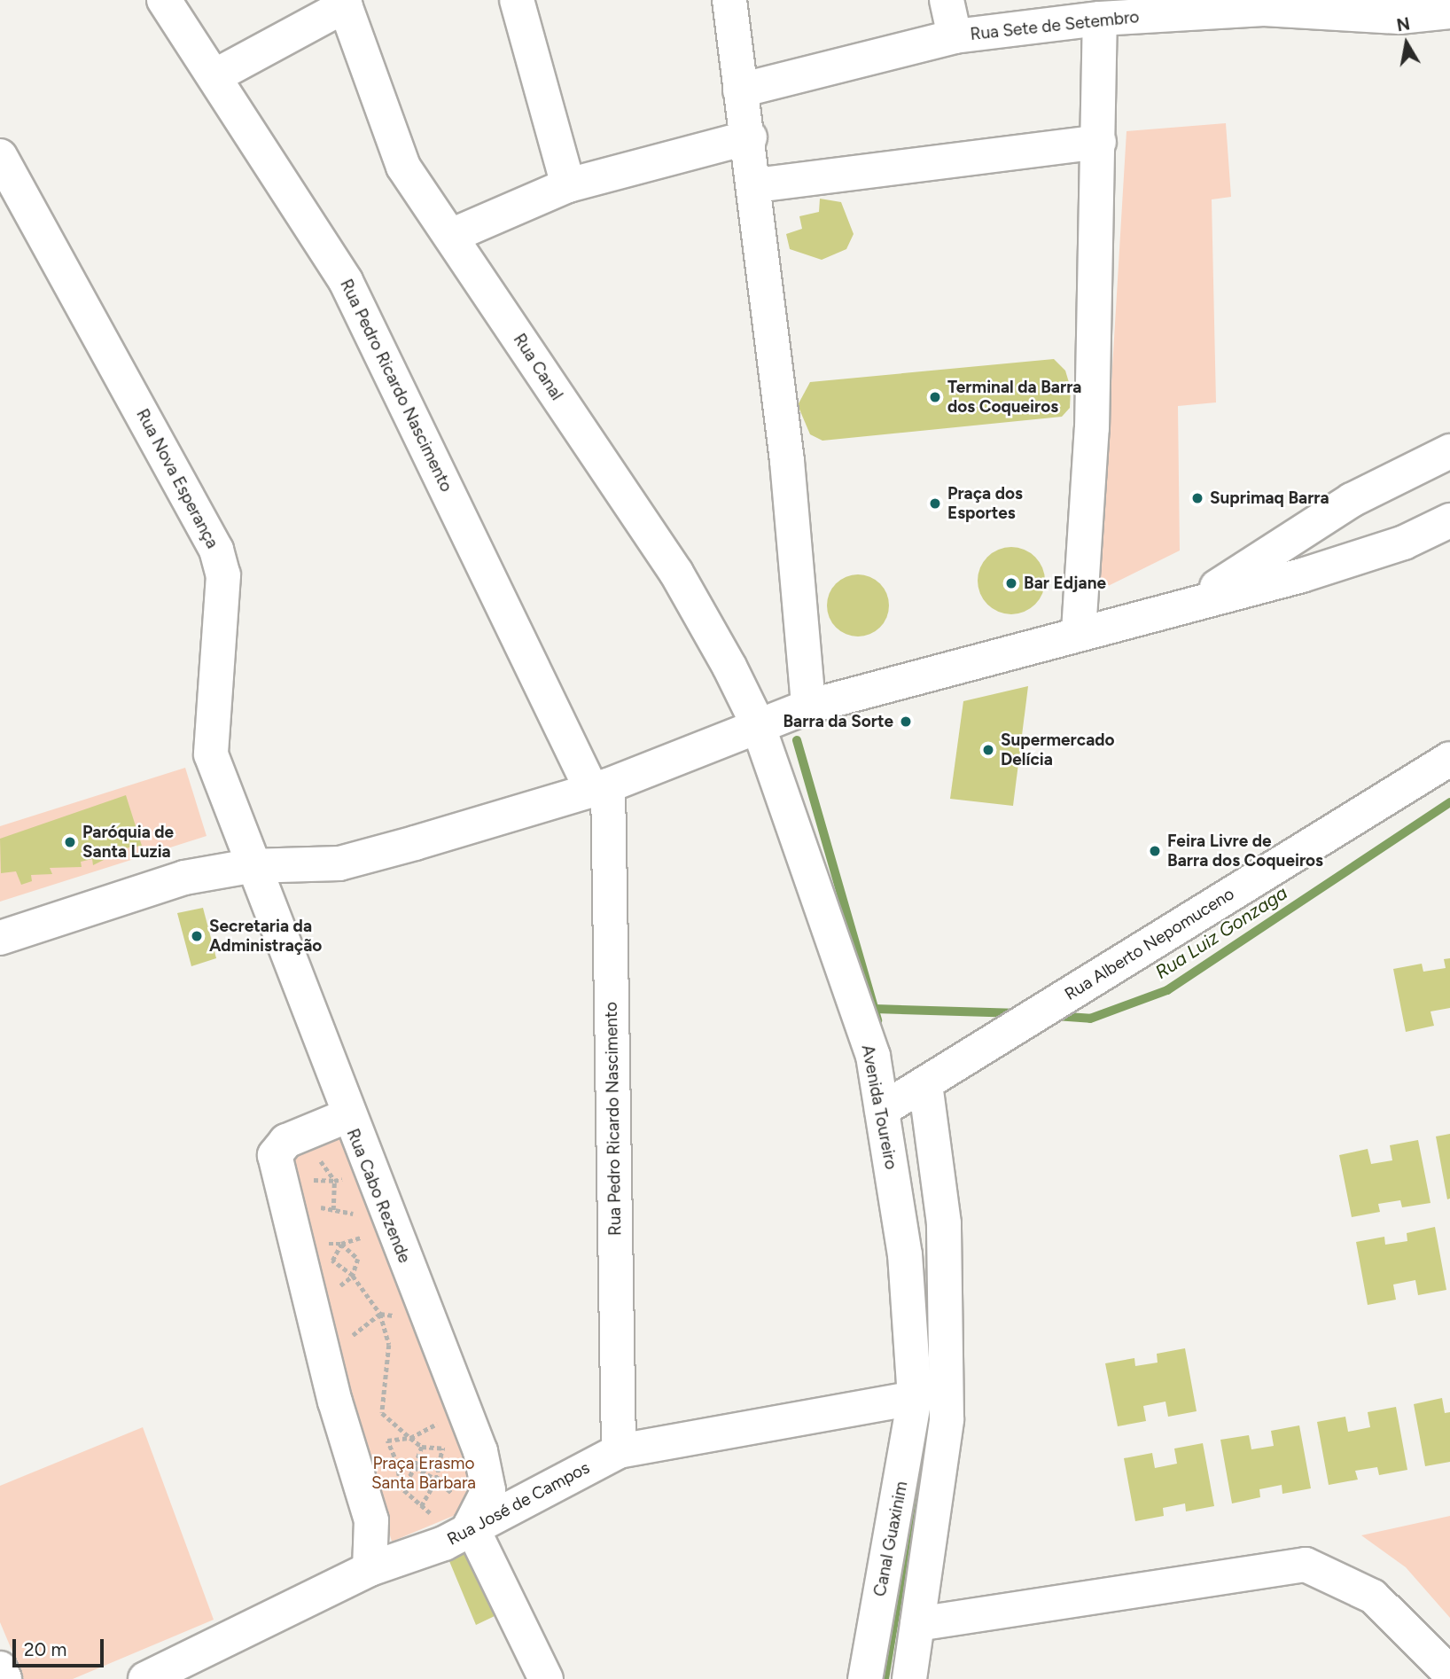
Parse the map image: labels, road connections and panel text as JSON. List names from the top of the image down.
{
  "streets": {
    "street": [
      "Rua Sete de Setembro",
      "Rua Canal",
      "Rua Pedro Ricardo Nascimento",
      "Rua Nova Esperança",
      "Rua Alberto Nepomuceno",
      "Avenida Toureiro",
      "Rua Cabo Rezende",
      "Rua José de Campos",
      "Canal Guaxinim"
    ]
  },
  "crossings": [
    ["Rua Canal", "Avenida Toureiro"],
    ["Rua Pedro Ricardo Nascimento", "Rua José de Campos"],
    ["Rua Nova Esperança", "Rua Cabo Rezende"],
    ["Rua Alberto Nepomuceno", "Avenida Toureiro"],
    ["Avenida Toureiro", "Rua José de Campos"],
    ["Avenida Toureiro", "Canal Guaxinim"],
    ["Rua Cabo Rezende", "Rua José de Campos"],
    ["Rua José de Campos", "Canal Guaxinim"]
  ],
  "water": ["Rua Luiz Gonzaga"],
  "parks": ["Praça Erasmo Santa Barbara"],
  "places": [
    "Terminal da Barra dos Coqueiros",
    "Suprimaq Barra",
    "Praça dos Esportes",
    "Bar Edjane",
    "Barra da Sorte",
    "Supermercado Delícia",
    "Paróquia de Santa Luzia",
    "Feira Livre de Barra dos Coqueiros",
    "Secretaria da Administração"
  ],
  "scale_bar": "20 m",
  "north": "top"
}
